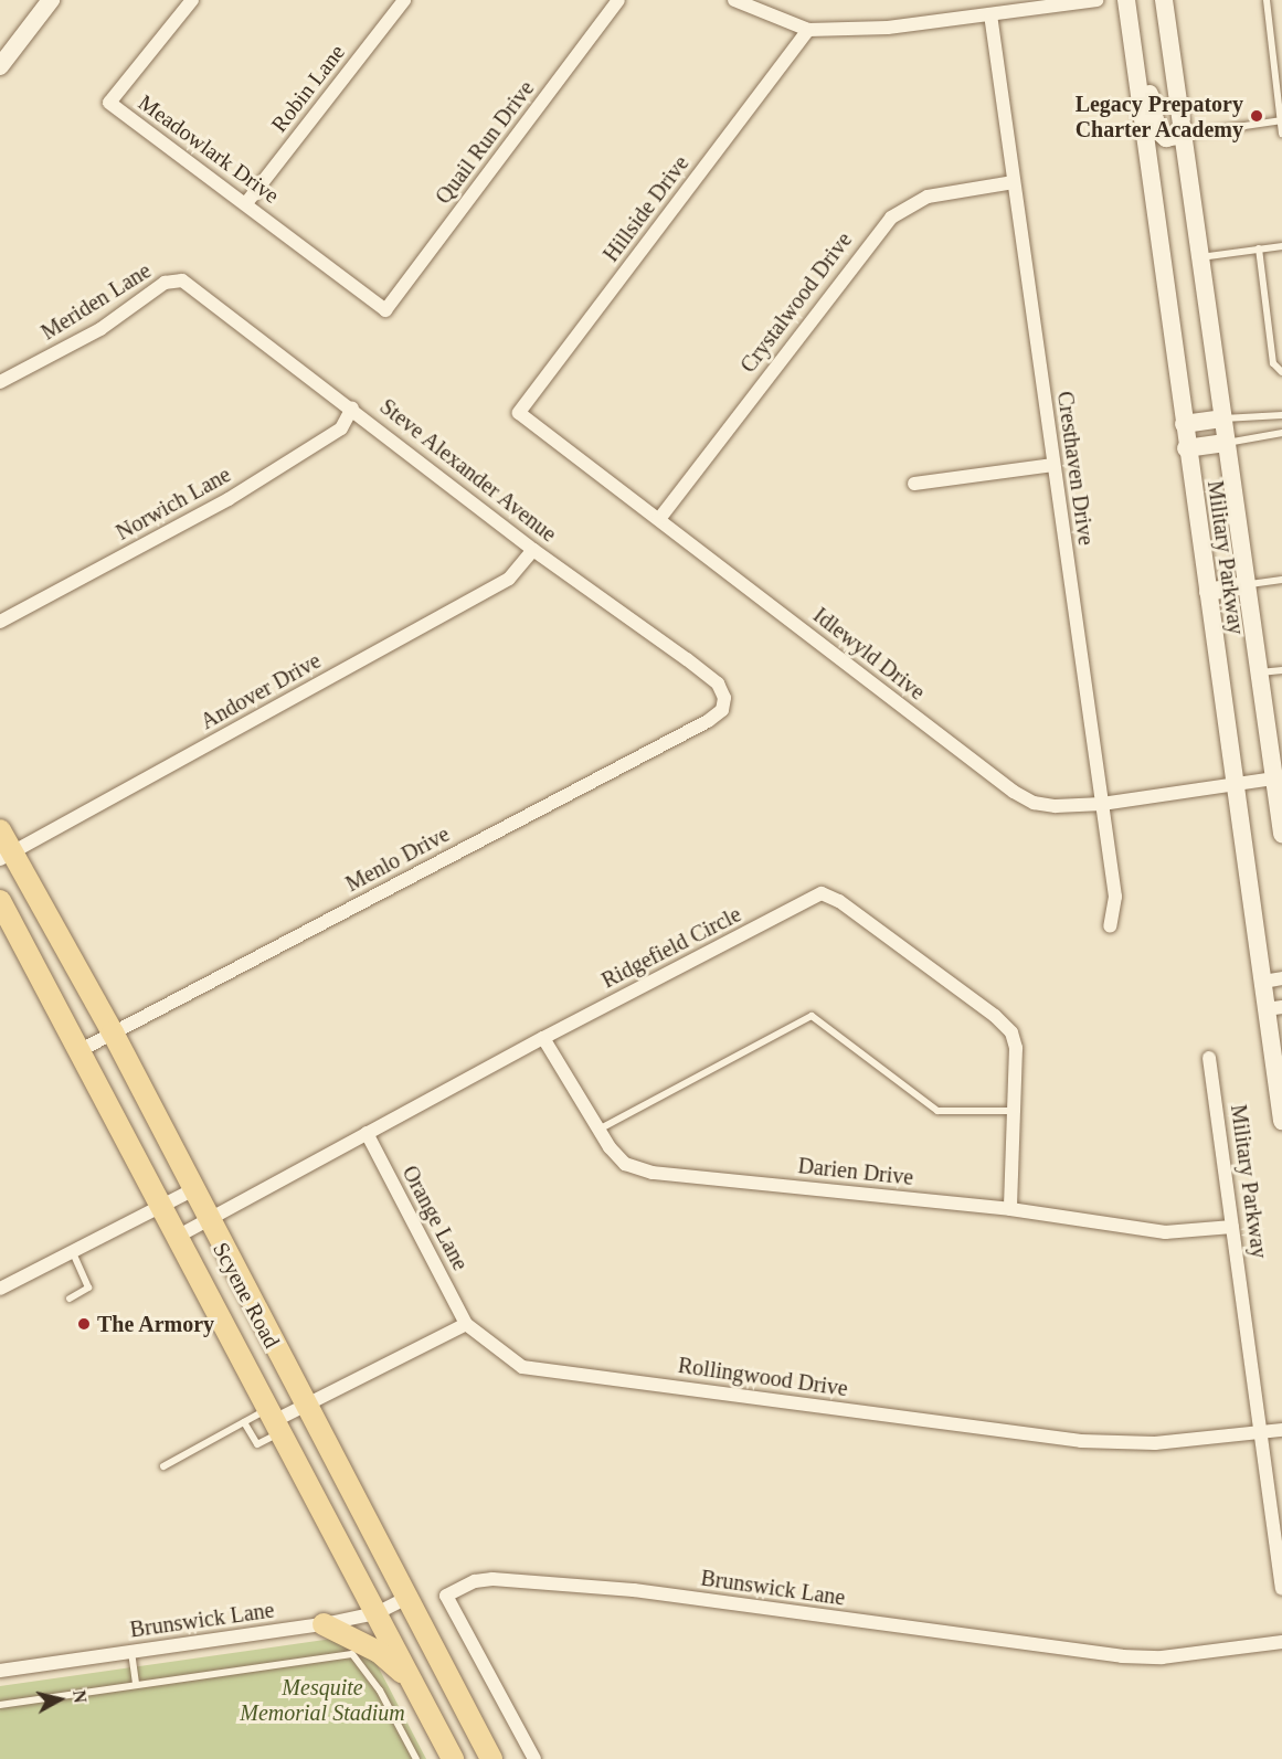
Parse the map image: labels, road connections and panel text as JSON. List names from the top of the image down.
{
  "streets": {
    "main road": ["Military Parkway", "Scyene Road"],
    "street": [
      "Robin Lane",
      "Quail Run Drive",
      "Meadowlark Drive",
      "Hillside Drive",
      "Meriden Lane",
      "Crystalwood Drive",
      "Cresthaven Drive",
      "Steve Alexander Avenue",
      "Norwich Lane",
      "Idlewyld Drive",
      "Andover Drive",
      "Menlo Drive",
      "Ridgefield Circle",
      "Darien Drive",
      "Orange Lane",
      "Rollingwood Drive",
      "Brunswick Lane"
    ]
  },
  "crossings": [
    ["Robin Lane", "Meadowlark Drive"],
    ["Quail Run Drive", "Meadowlark Drive"],
    ["Hillside Drive", "Idlewyld Drive"],
    ["Meriden Lane", "Steve Alexander Avenue"],
    ["Crystalwood Drive", "Cresthaven Drive"],
    ["Crystalwood Drive", "Idlewyld Drive"],
    ["Cresthaven Drive", "Idlewyld Drive"],
    ["Steve Alexander Avenue", "Norwich Lane"],
    ["Steve Alexander Avenue", "Andover Drive"],
    ["Steve Alexander Avenue", "Menlo Drive"],
    ["Military Parkway", "Idlewyld Drive"],
    ["Military Parkway", "Darien Drive"],
    ["Military Parkway", "Rollingwood Drive"],
    ["Andover Drive", "Scyene Road"],
    ["Menlo Drive", "Scyene Road"],
    ["Ridgefield Circle", "Darien Drive"],
    ["Ridgefield Circle", "Orange Lane"],
    ["Ridgefield Circle", "Scyene Road"],
    ["Orange Lane", "Rollingwood Drive"],
    ["Scyene Road", "Brunswick Lane"]
  ],
  "parks": ["Mesquite Memorial Stadium"],
  "places": ["Legacy Prepatory Charter Academy", "The Armory"],
  "north": "right"
}
